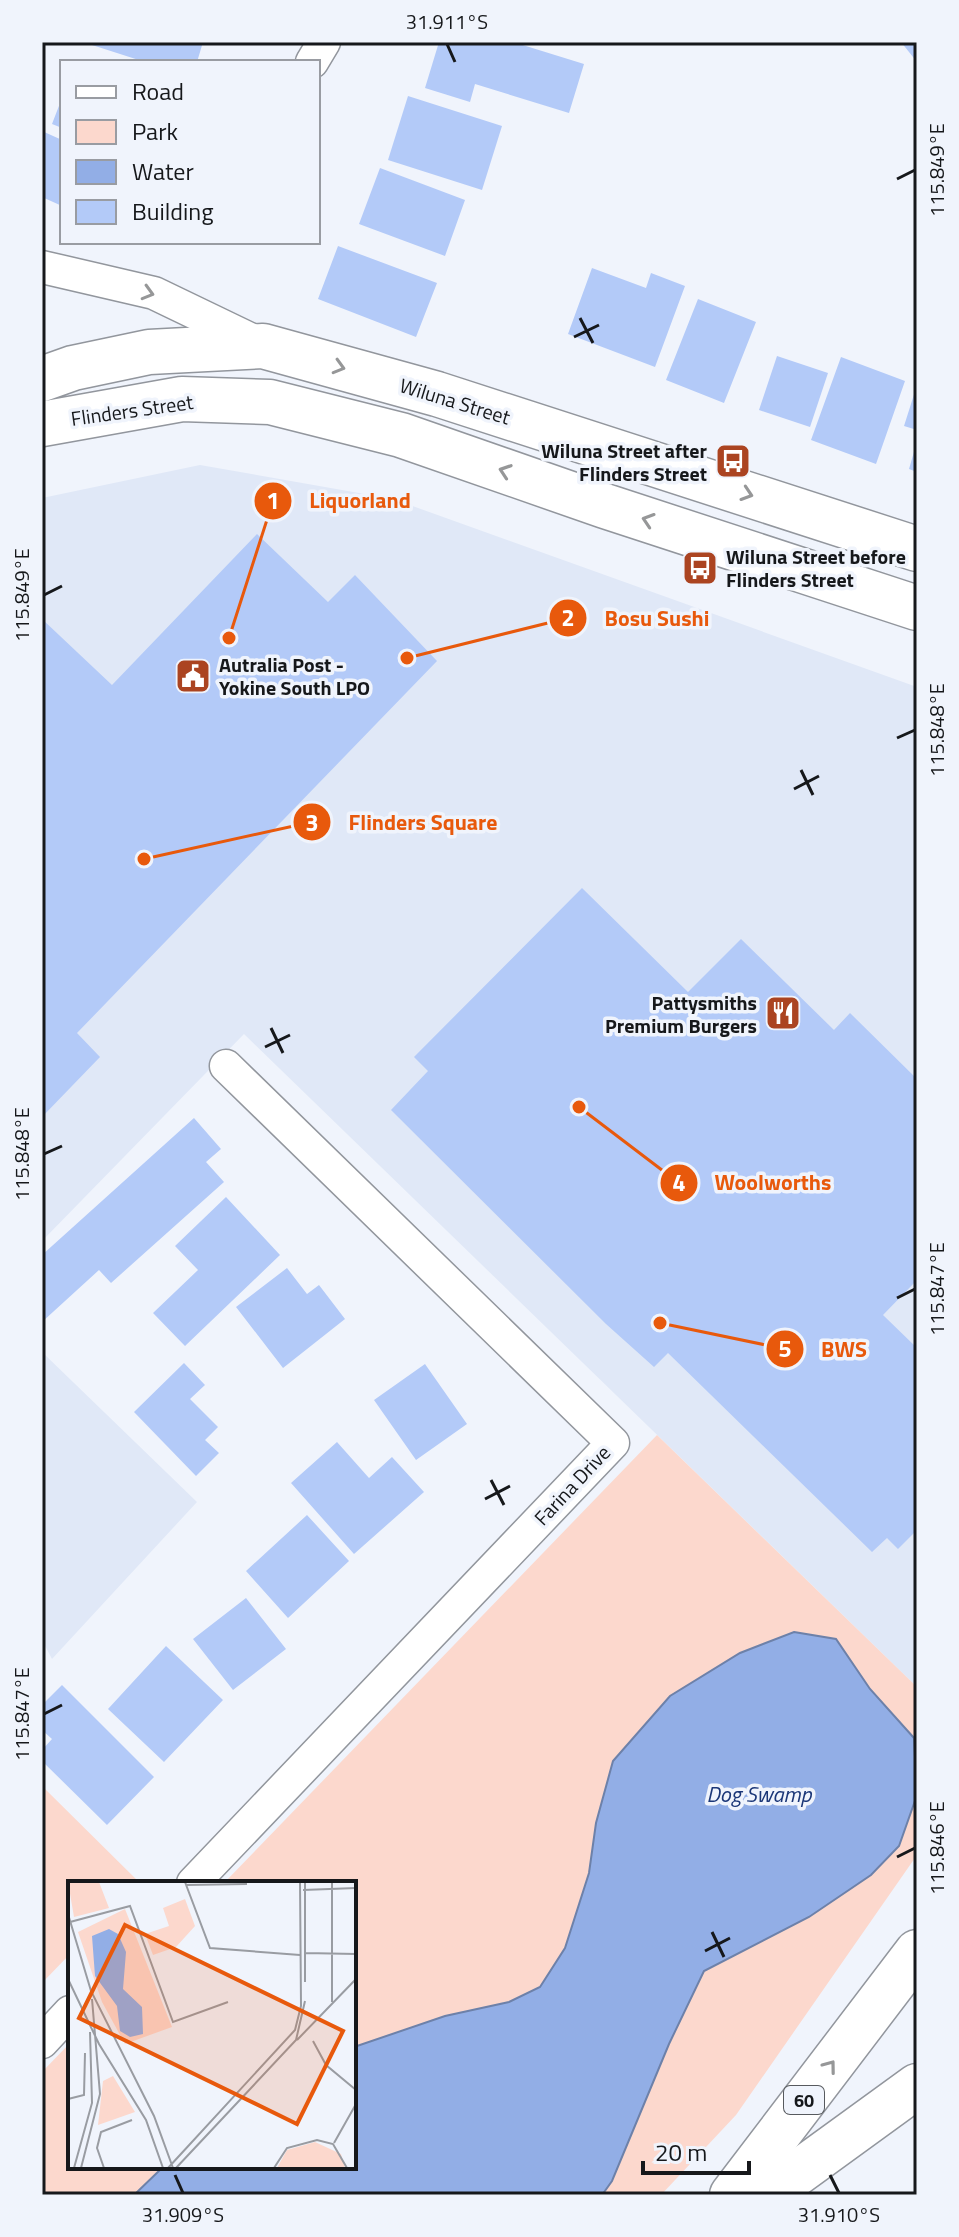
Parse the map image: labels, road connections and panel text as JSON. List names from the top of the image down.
{
  "streets": {
    "main road": ["Wiluna Street", "Flinders Street", "60"],
    "street": ["Farina Drive"]
  },
  "one_way": ["Wiluna Street", "Flinders Street"],
  "water": ["Dog Swamp"],
  "places": {
    "bus stop": ["Wiluna Street after Flinders Street", "Wiluna Street before Flinders Street"],
    "other": [
      "Liquorland",
      "Bosu Sushi",
      "Flinders Square",
      "Woolworths",
      "BWS"
    ],
    "public building": ["Autralia Post - Yokine South LPO"],
    "restaurant": ["Pattysmiths Premium Burgers"]
  },
  "legend": [
    "Road",
    "Park",
    "Water",
    "Building"
  ],
  "scale_bar": "20 m",
  "coordinates": [
    "31.911°S",
    "115.849°E",
    "115.848°E",
    "115.847°E",
    "115.846°E",
    "31.909°S",
    "31.910°S"
  ]
}
